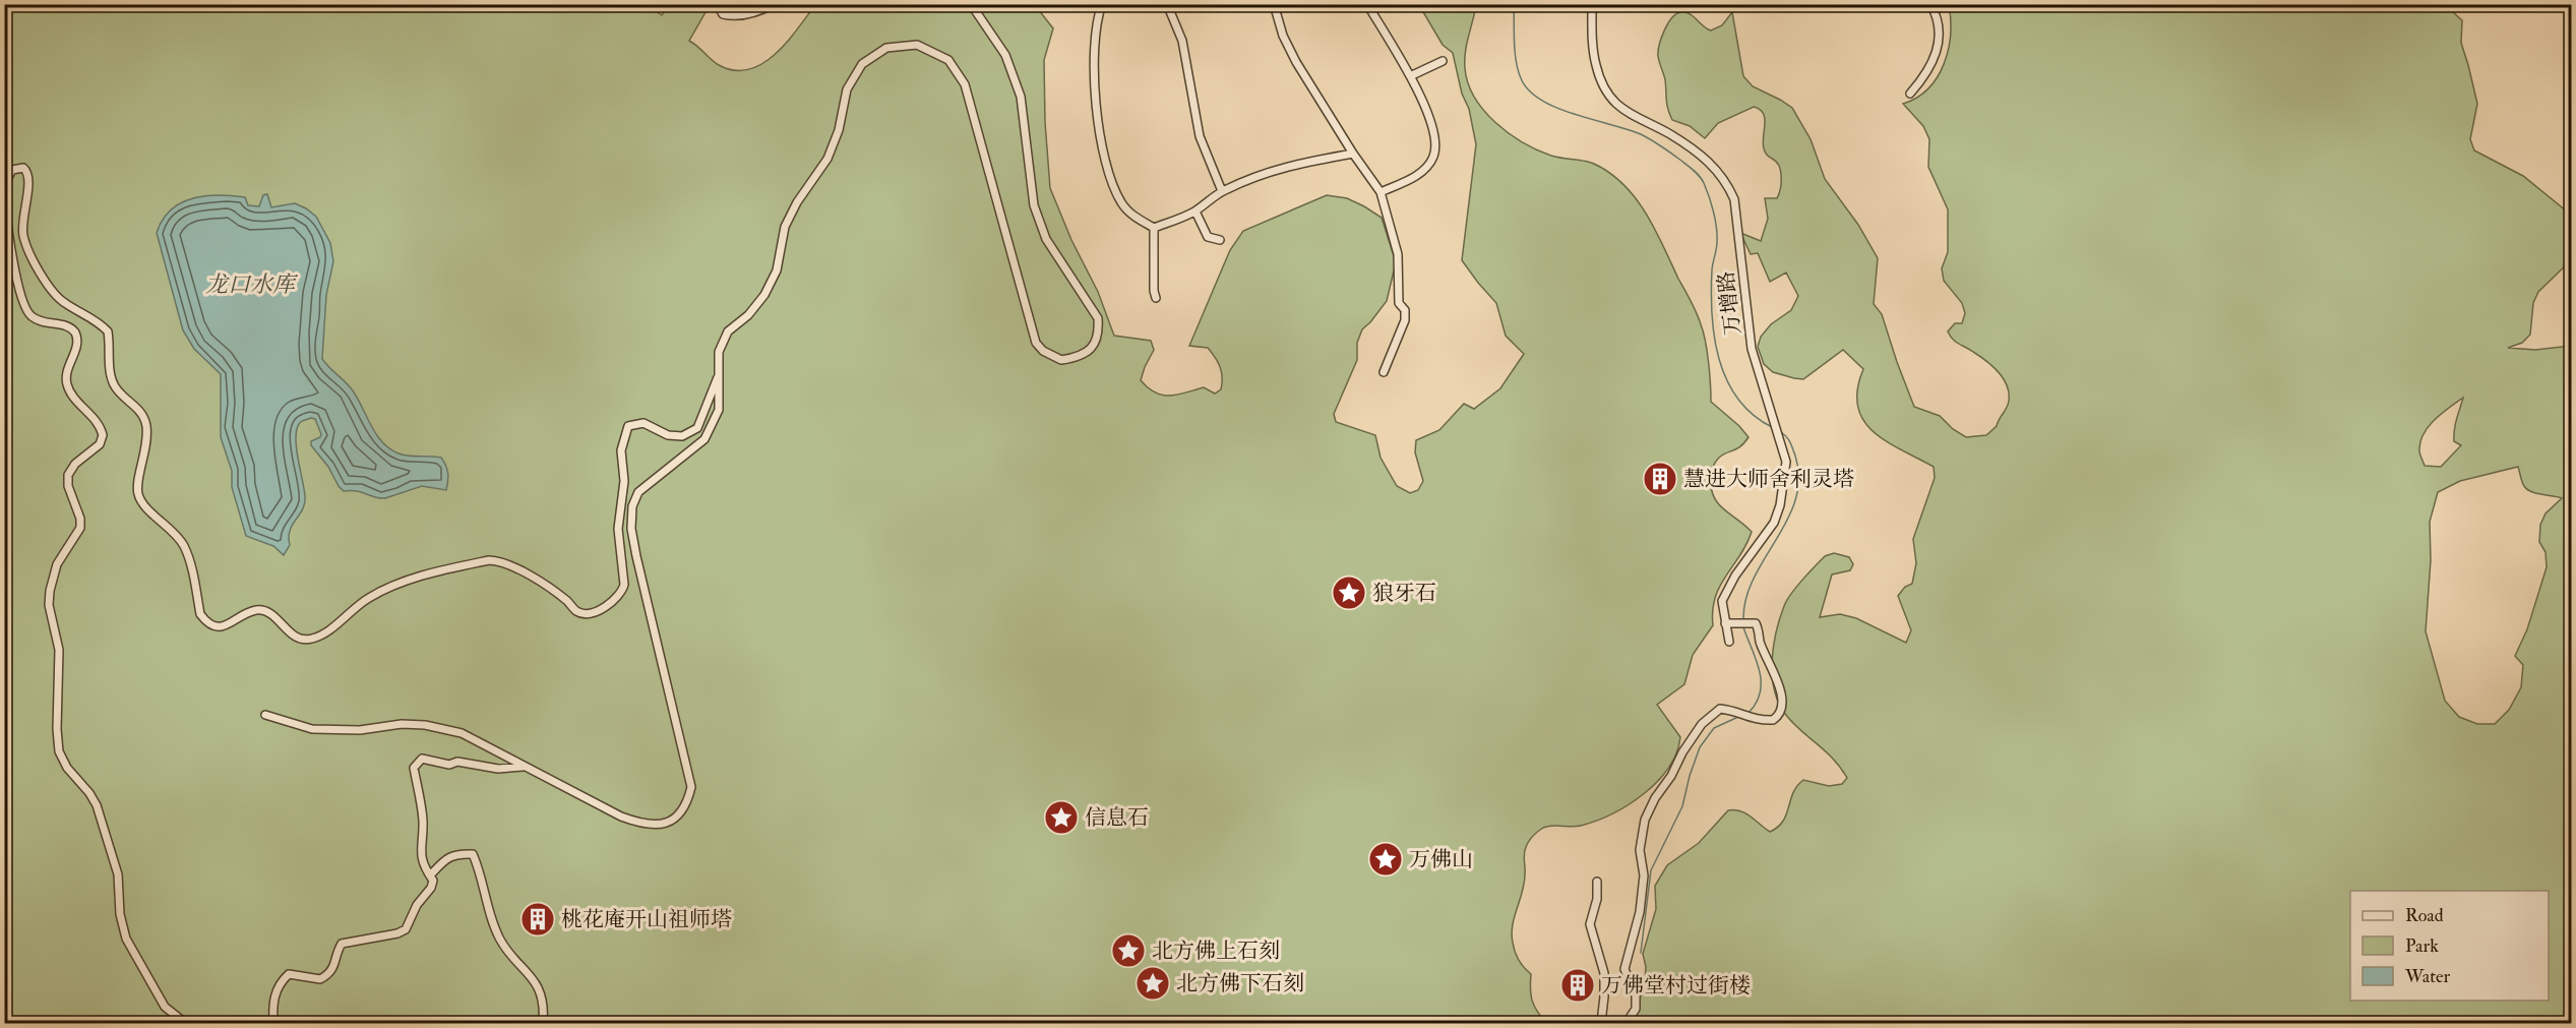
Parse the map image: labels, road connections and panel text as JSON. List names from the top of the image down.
{
  "streets": {
    "street": ["万增路"]
  },
  "water": ["龙口水库"],
  "places": {
    "building": ["慧进大师舍利灵塔", "桃花庵开山祖师塔", "万佛堂村过街楼"],
    "place": [
      "狼牙石",
      "信息石",
      "万佛山",
      "北方佛上石刻",
      "北方佛下石刻"
    ]
  },
  "legend": ["Road", "Park", "Water"]
}
